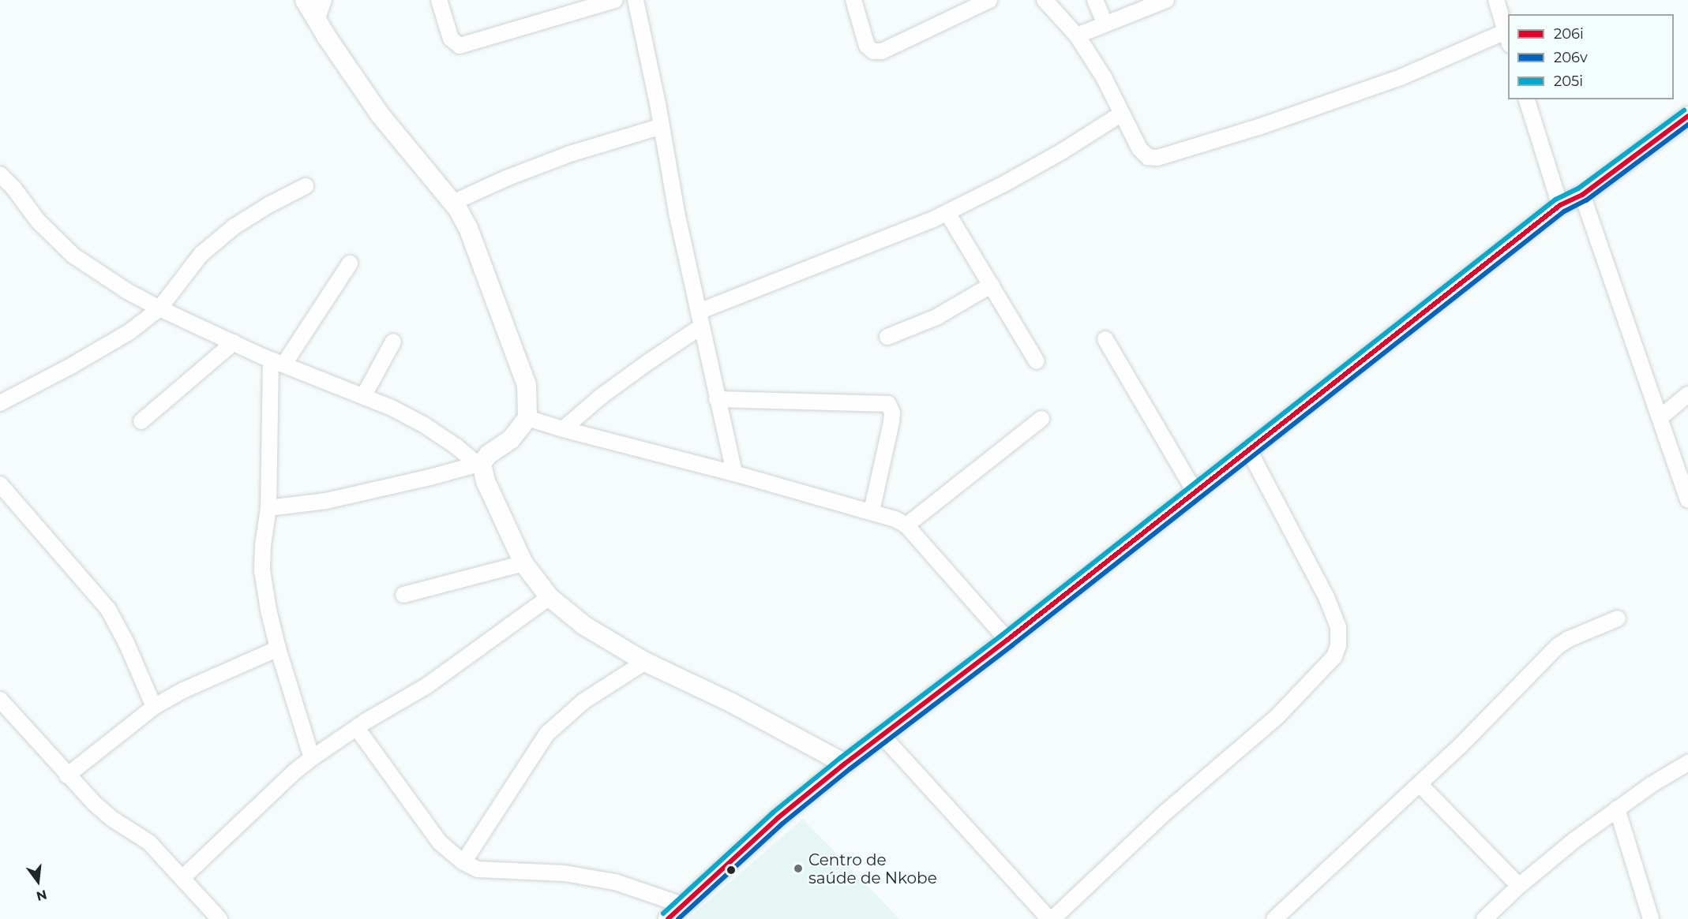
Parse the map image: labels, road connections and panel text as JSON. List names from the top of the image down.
{
  "places": ["Centro de saúde de Nkobe"],
  "lines": ["transit line 205i", "transit line 206i", "transit line 206v"],
  "legend": ["206i", "206v", "205i"],
  "north": "bottom"
}
